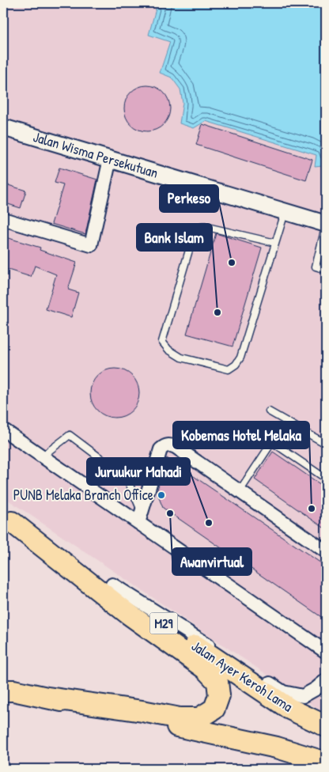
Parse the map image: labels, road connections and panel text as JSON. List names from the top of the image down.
{
  "streets": {
    "main road": ["M29", "Jalan Ayer Keroh Lama"],
    "street": ["Jalan Wisma Persekutuan"]
  },
  "places": [
    "Perkeso",
    "Bank Islam",
    "PUNB Melaka Branch Office",
    "Kobemas Hotel Melaka",
    "Awanvirtual",
    "Juruukur Mahadi"
  ]
}
